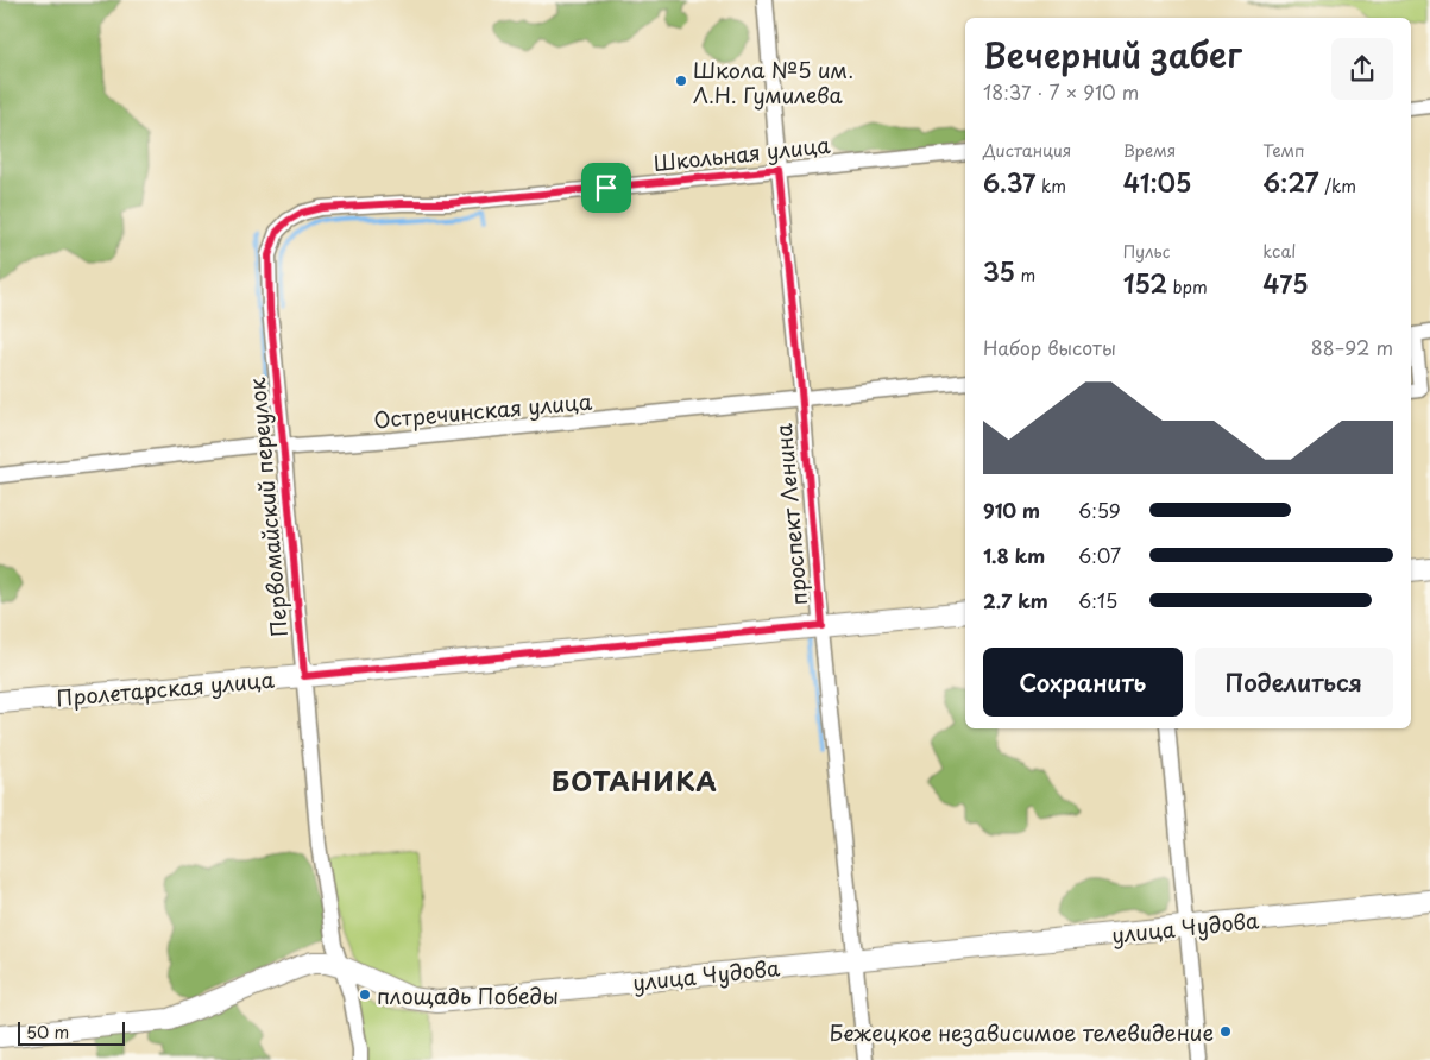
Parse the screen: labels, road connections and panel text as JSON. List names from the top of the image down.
{
  "streets": {
    "street": [
      "Школьная улица",
      "Остречинская улица",
      "Первомайский переулок",
      "проспект Ленина",
      "Пролетарская улица",
      "улица Чудова"
    ]
  },
  "crossings": [
    ["Школьная улица", "Первомайский переулок"],
    ["Школьная улица", "проспект Ленина"],
    ["Остречинская улица", "Первомайский переулок"],
    ["Остречинская улица", "проспект Ленина"],
    ["Первомайский переулок", "Пролетарская улица"],
    ["Первомайский переулок", "улица Чудова"],
    ["проспект Ленина", "Пролетарская улица"],
    ["проспект Ленина", "улица Чудова"]
  ],
  "districts": ["БОТАНИКА"],
  "places": ["Школа №5 им. Л.Н. Гумилева", "площадь Победы", "Бежецкое независимое телевидение"],
  "scale_bar": "50 m",
  "page": {
    "heading": ["Вечерний забег", "18:37 · 7 × 910 m"],
    "stats": [
      ["Дистанция", "6.37 km"],
      ["Время", "41:05"],
      ["Темп", "6:27 /km"],
      ["35 m"],
      ["Пульс", "152 bpm"],
      ["kcal", "475"]
    ],
    "chart": ["Набор высоты", "88–92 m"],
    "list": [
      {
        "name": "910 m",
        "note": "6:59"
      },
      {
        "name": "1.8 km",
        "note": "6:07"
      },
      {
        "name": "2.7 km",
        "note": "6:15"
      }
    ],
    "buttons": ["Сохранить", "Поделиться"],
    "scale": "50 m"
  }
}
